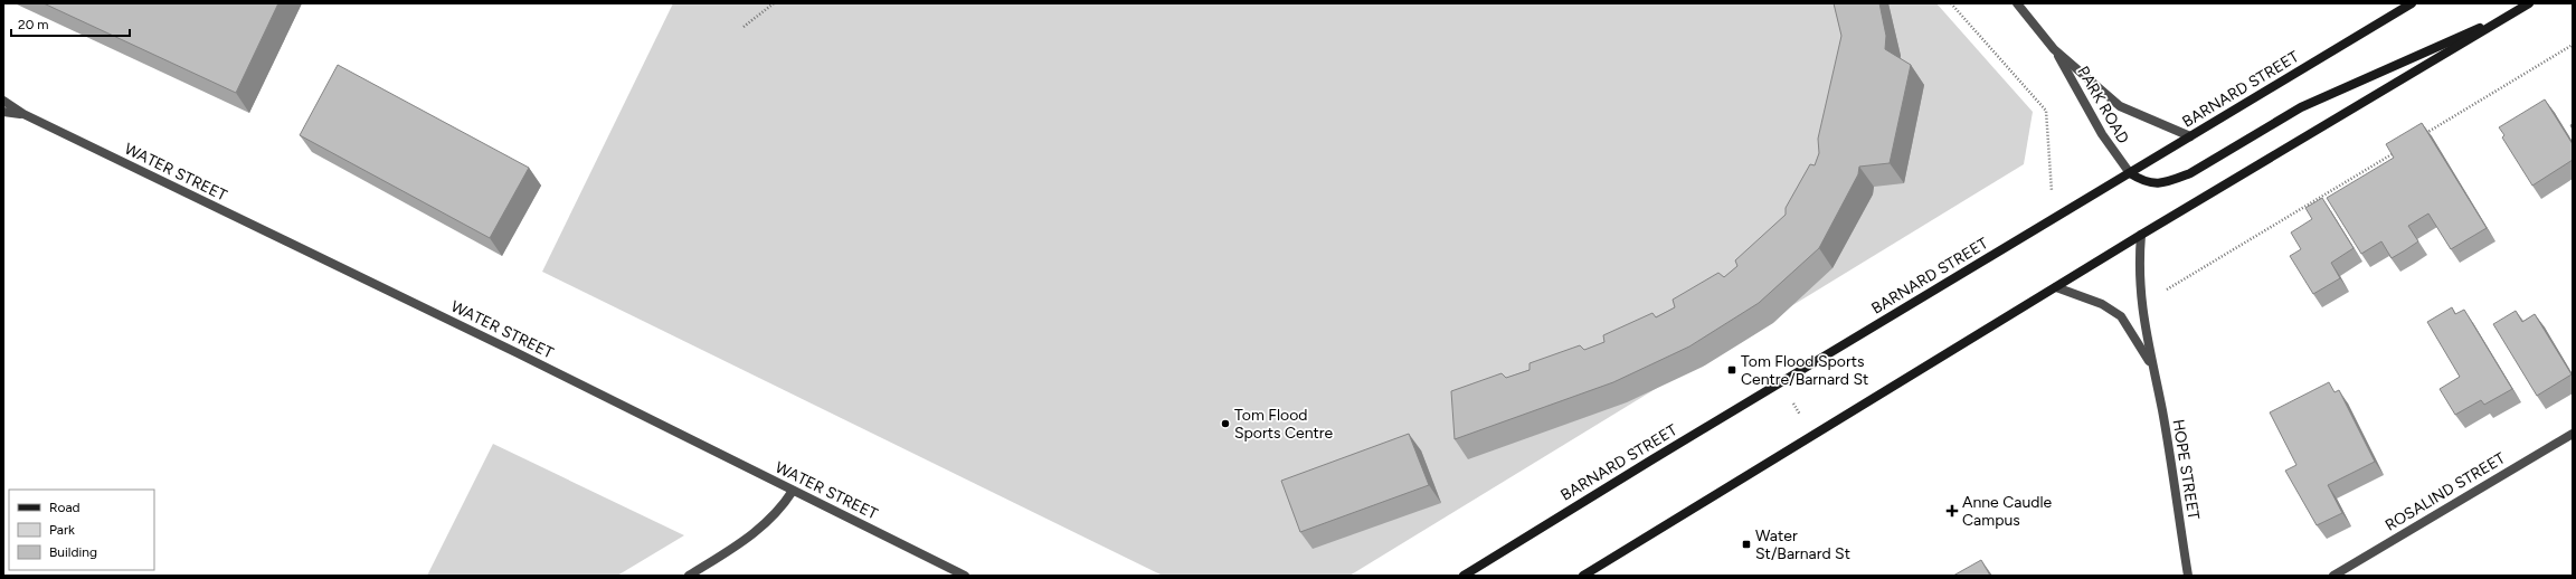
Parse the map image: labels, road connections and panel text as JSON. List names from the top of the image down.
{
  "streets": {
    "main road": ["BARNARD STREET"],
    "street": [
      "PARK ROAD",
      "WATER STREET",
      "HOPE STREET",
      "ROSALIND STREET"
    ]
  },
  "crossings": [
    ["BARNARD STREET", "PARK ROAD"]
  ],
  "places": {
    "transit": ["Tom Flood Sports Centre/Barnard St", "Water St/Barnard St"],
    "other": ["Tom Flood Sports Centre"],
    "health": ["Anne Caudle Campus"]
  },
  "legend": ["Road", "Park", "Building"],
  "scale_bar": "20 m"
}
